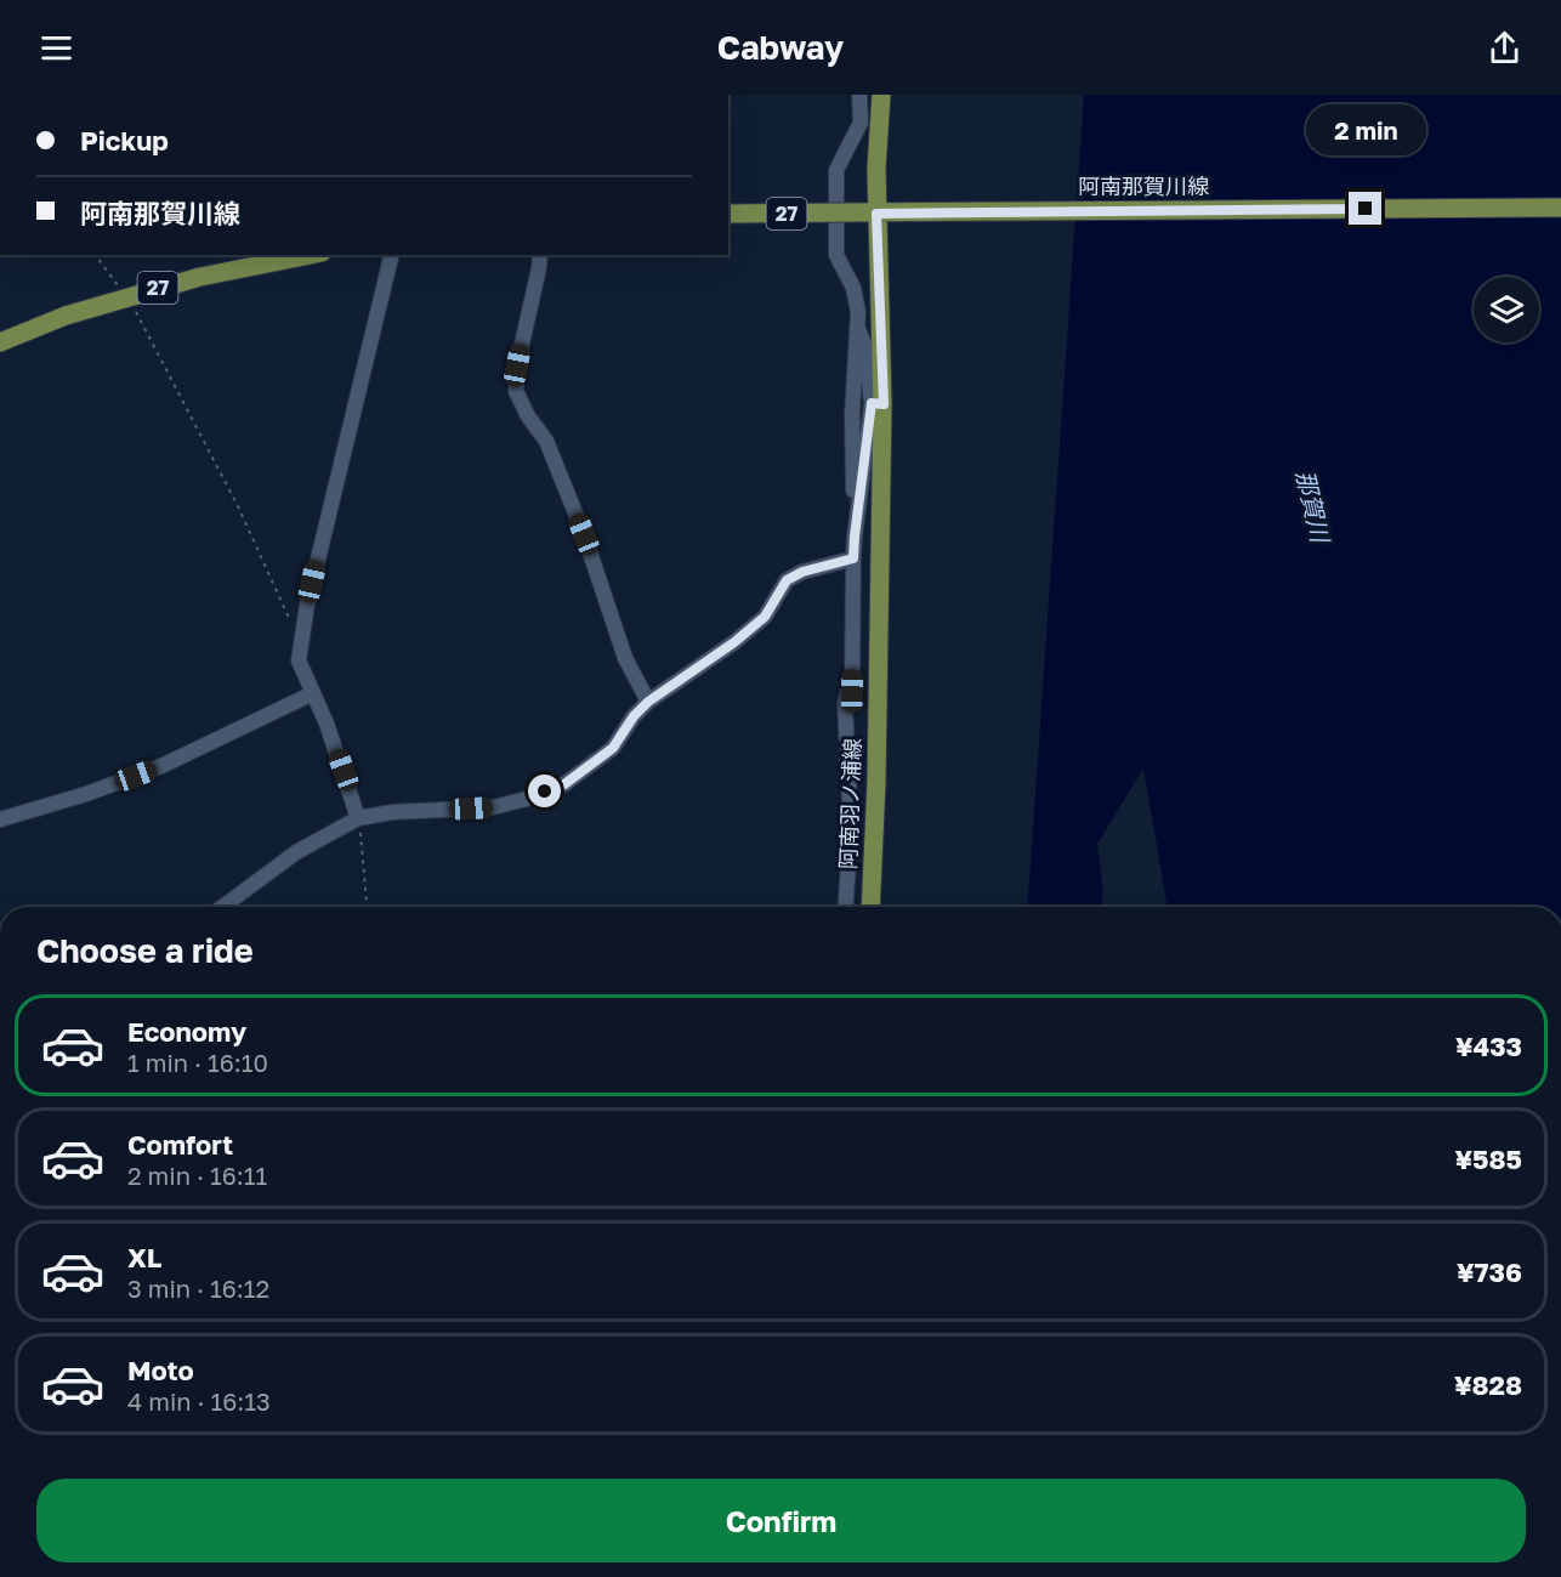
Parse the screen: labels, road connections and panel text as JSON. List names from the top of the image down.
{
  "streets": {
    "main road": ["阿南那賀川線", "27", "阿南羽ノ浦線"]
  },
  "crossings": [
    ["阿南那賀川線", "阿南羽ノ浦線"]
  ],
  "water": ["那賀川"],
  "page": {
    "header": "Cabway",
    "banner": ["Pickup", "阿南那賀川線"],
    "bubble": "2 min",
    "heading": "Choose a ride",
    "list": [
      {
        "name": "Economy",
        "note": "1 min · 16:10",
        "value": "¥433"
      },
      {
        "name": "Comfort",
        "note": "2 min · 16:11",
        "value": "¥585"
      },
      {
        "name": "XL",
        "note": "3 min · 16:12",
        "value": "¥736"
      },
      {
        "name": "Moto",
        "note": "4 min · 16:13",
        "value": "¥828"
      }
    ],
    "buttons": "Confirm"
  }
}
